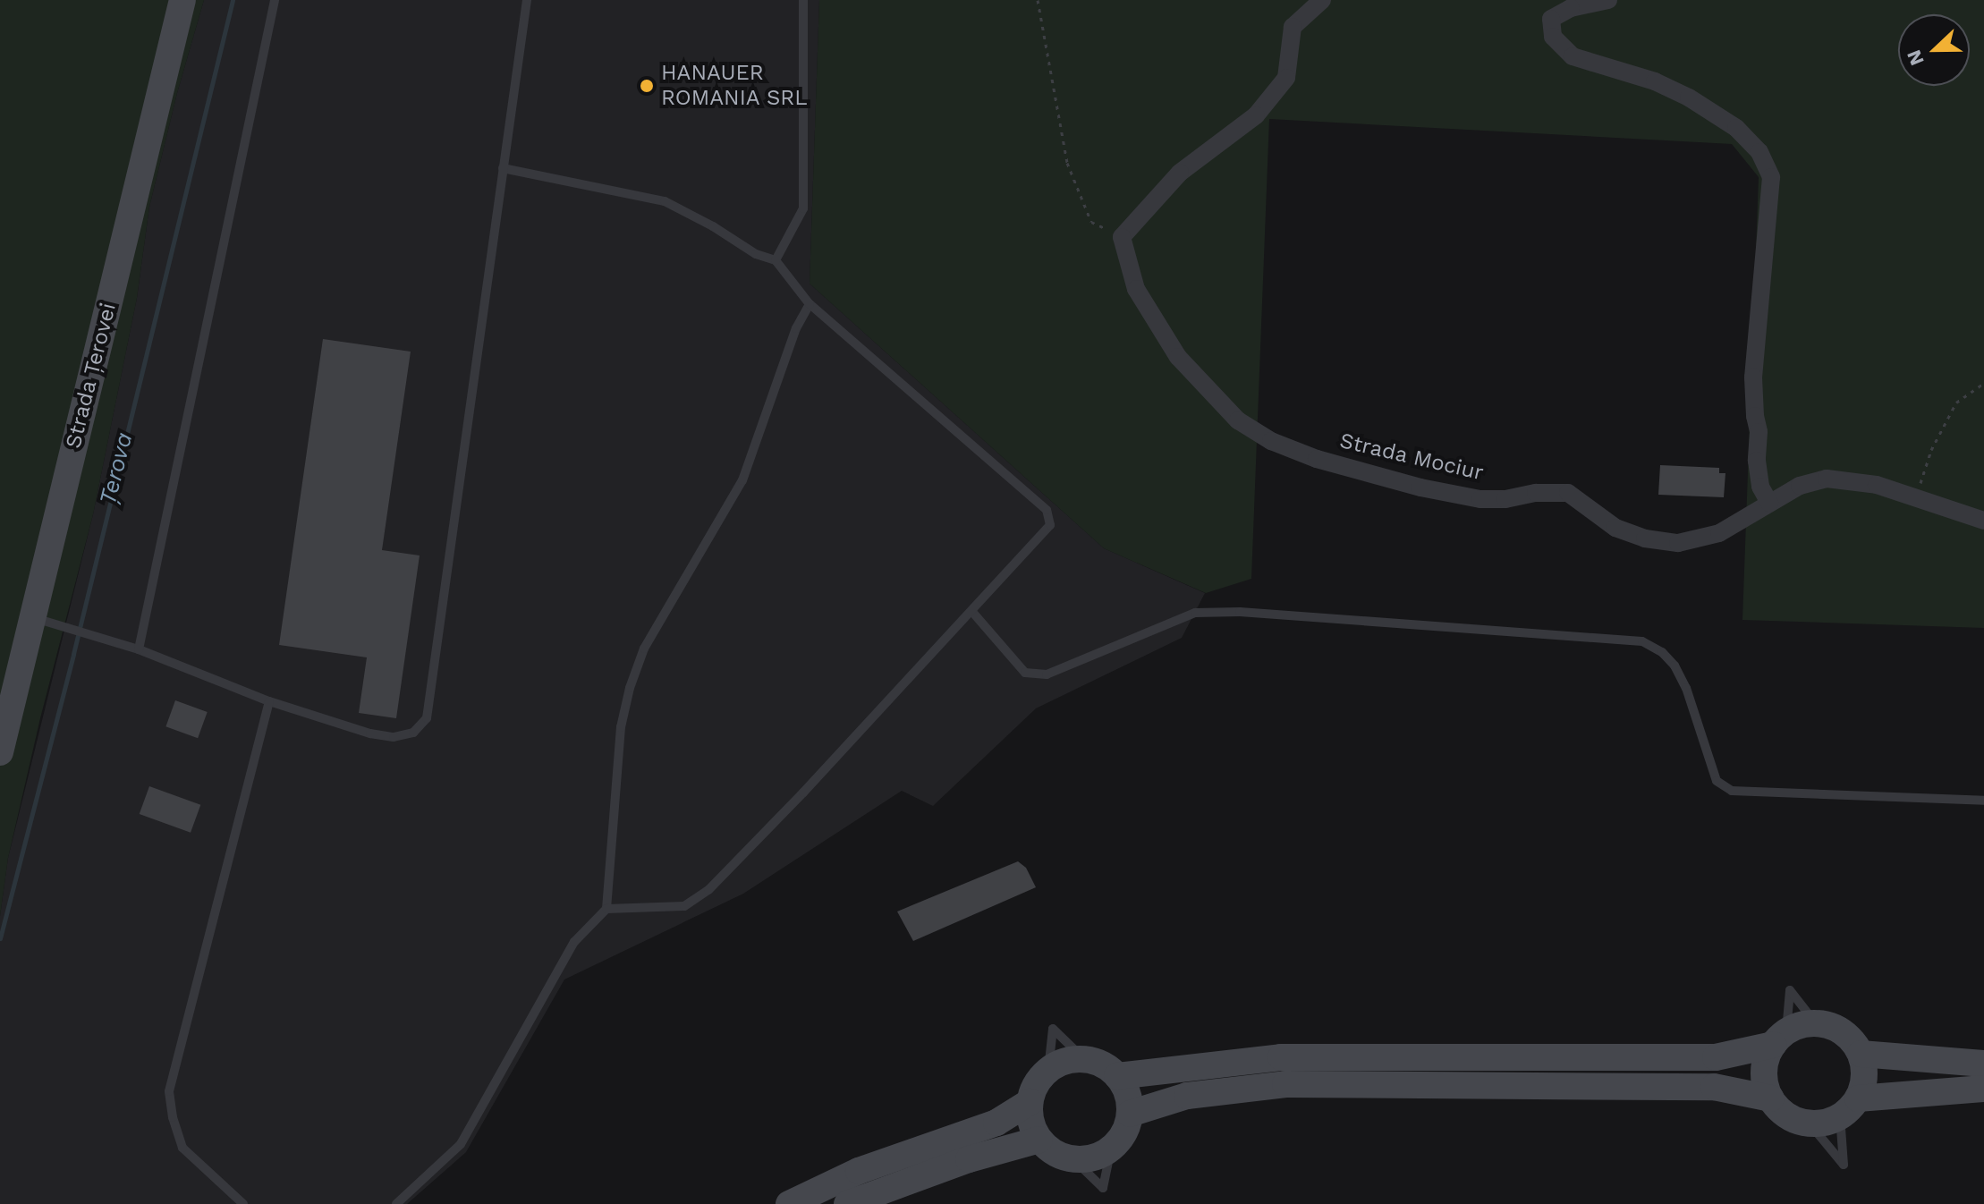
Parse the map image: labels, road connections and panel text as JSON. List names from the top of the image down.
{
  "streets": {
    "street": ["Strada Țerovei", "Strada Mociur"]
  },
  "water": ["Țerova"],
  "places": ["HANAUER ROMANIA SRL"],
  "north": "left"
}
